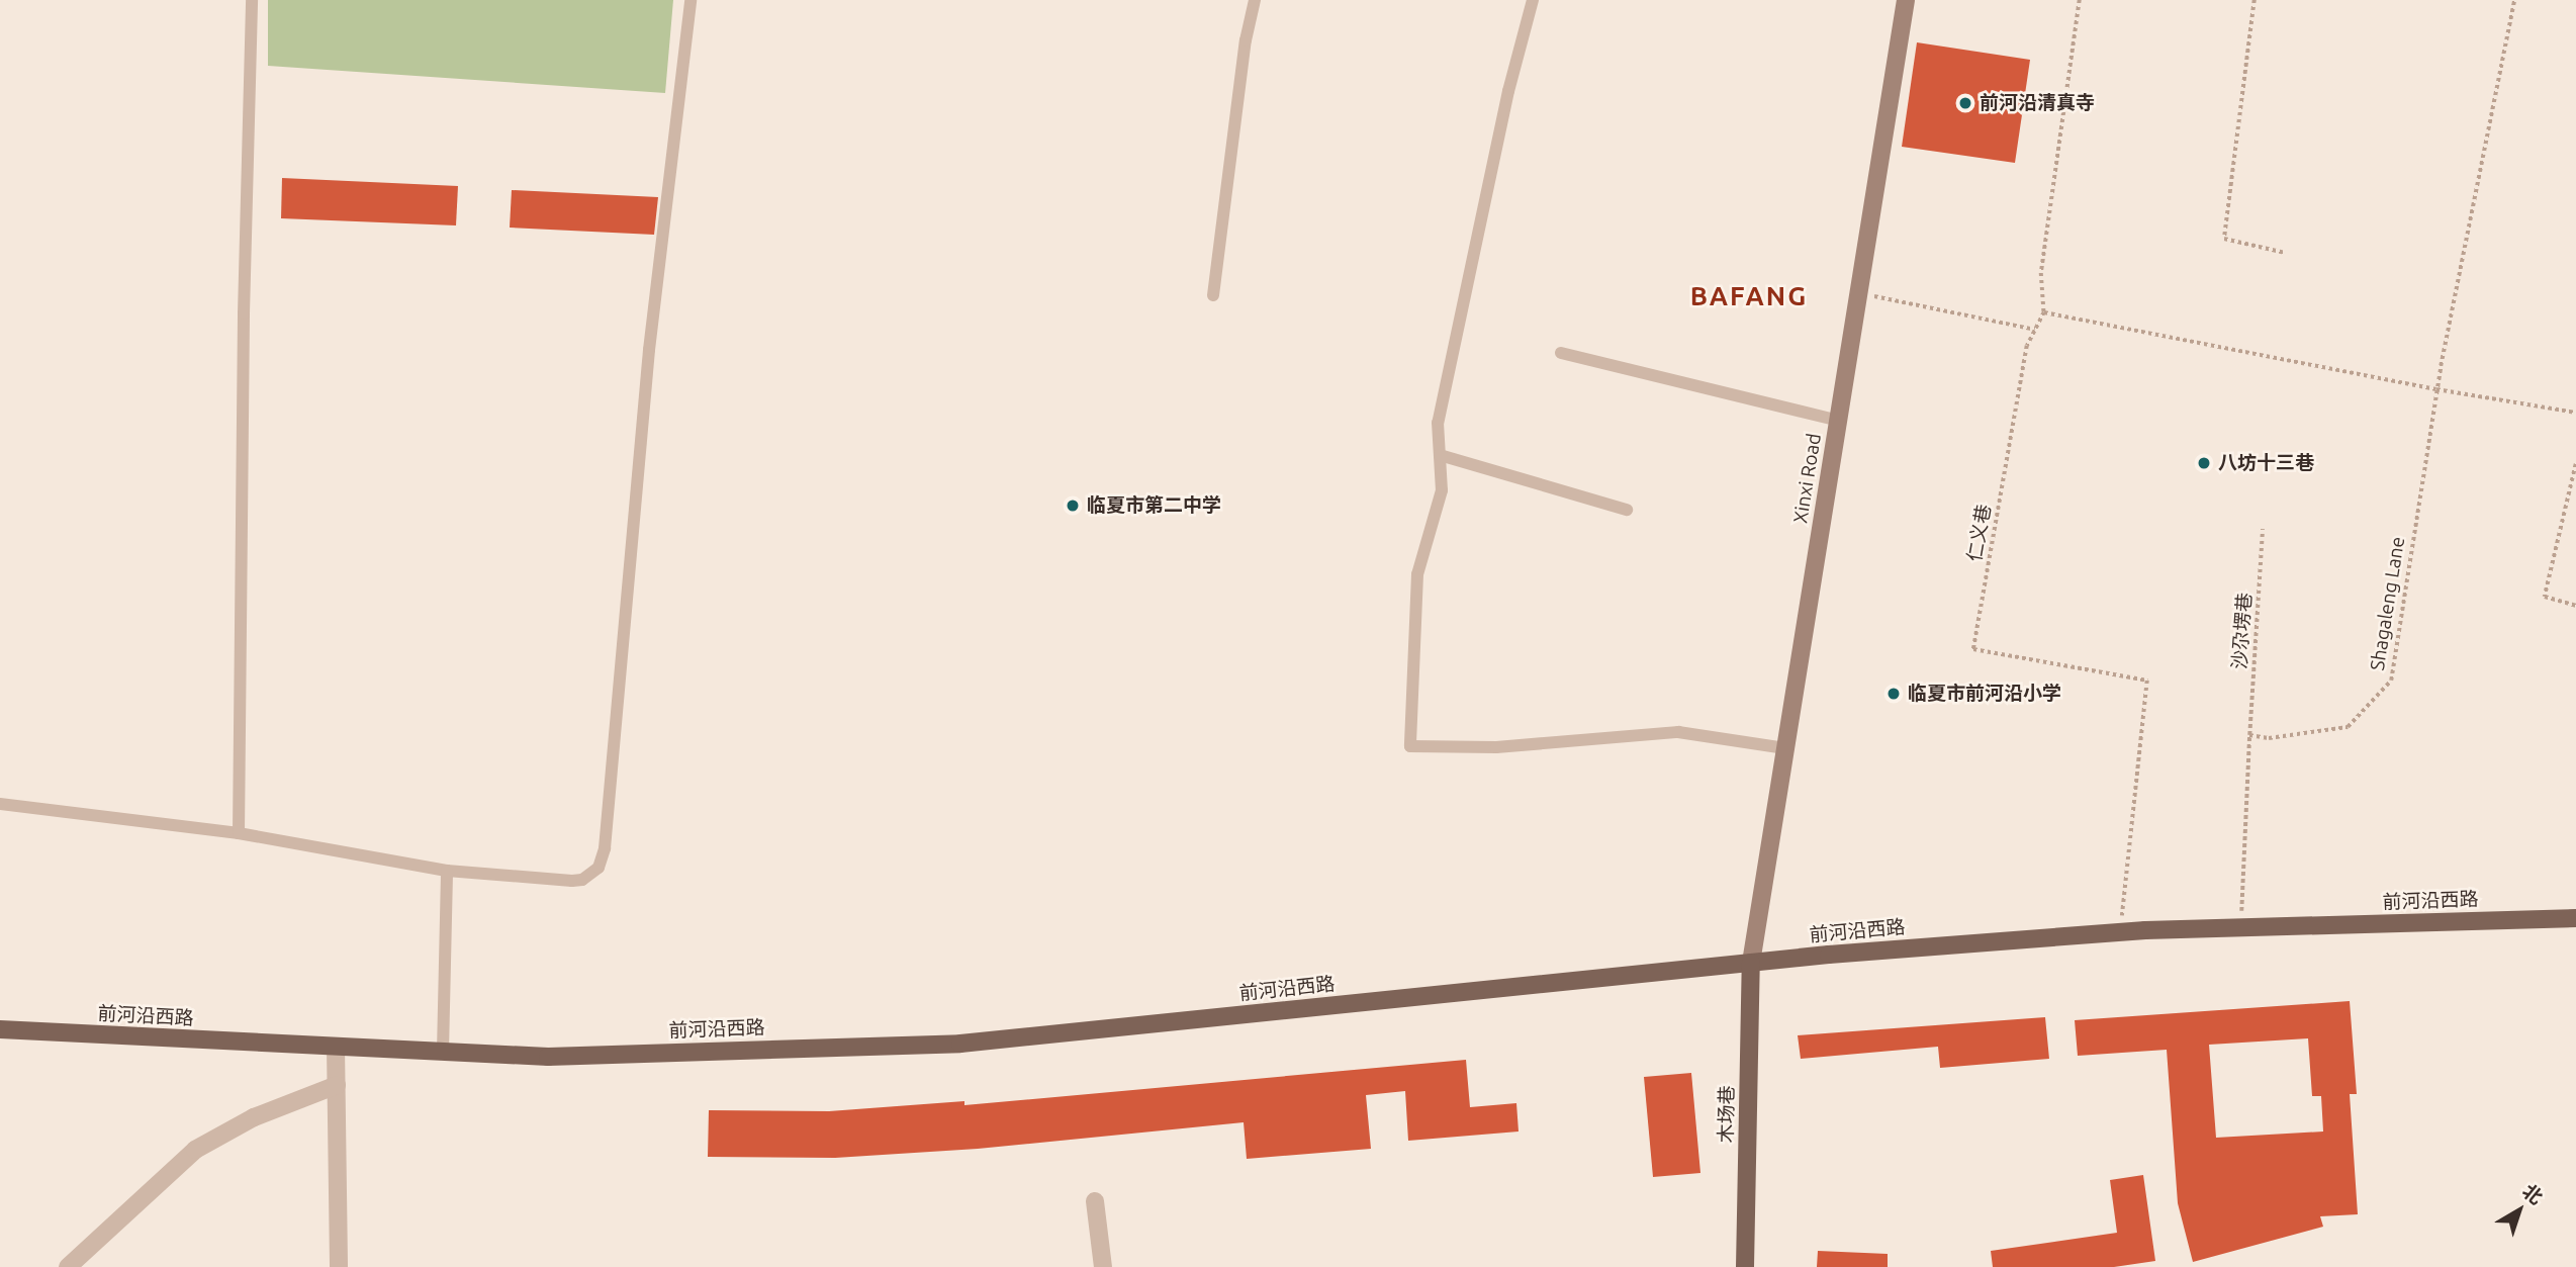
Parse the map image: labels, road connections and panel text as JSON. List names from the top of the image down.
{
  "streets": {
    "main road": ["Xinxi Road", "前河沿西路", "木场巷"],
    "path": ["仁义巷", "Shagaleng Lane", "沙尕塄巷"]
  },
  "crossings": [
    ["Xinxi Road", "前河沿西路"],
    ["Xinxi Road", "木场巷"],
    ["仁义巷", "前河沿西路"],
    ["Shagaleng Lane", "沙尕塄巷"],
    ["前河沿西路", "木场巷"]
  ],
  "districts": ["BAFANG"],
  "places": [
    "前河沿清真寺",
    "八坊十三巷",
    "临夏市第二中学",
    "临夏市前河沿小学"
  ],
  "north": "top right"
}
